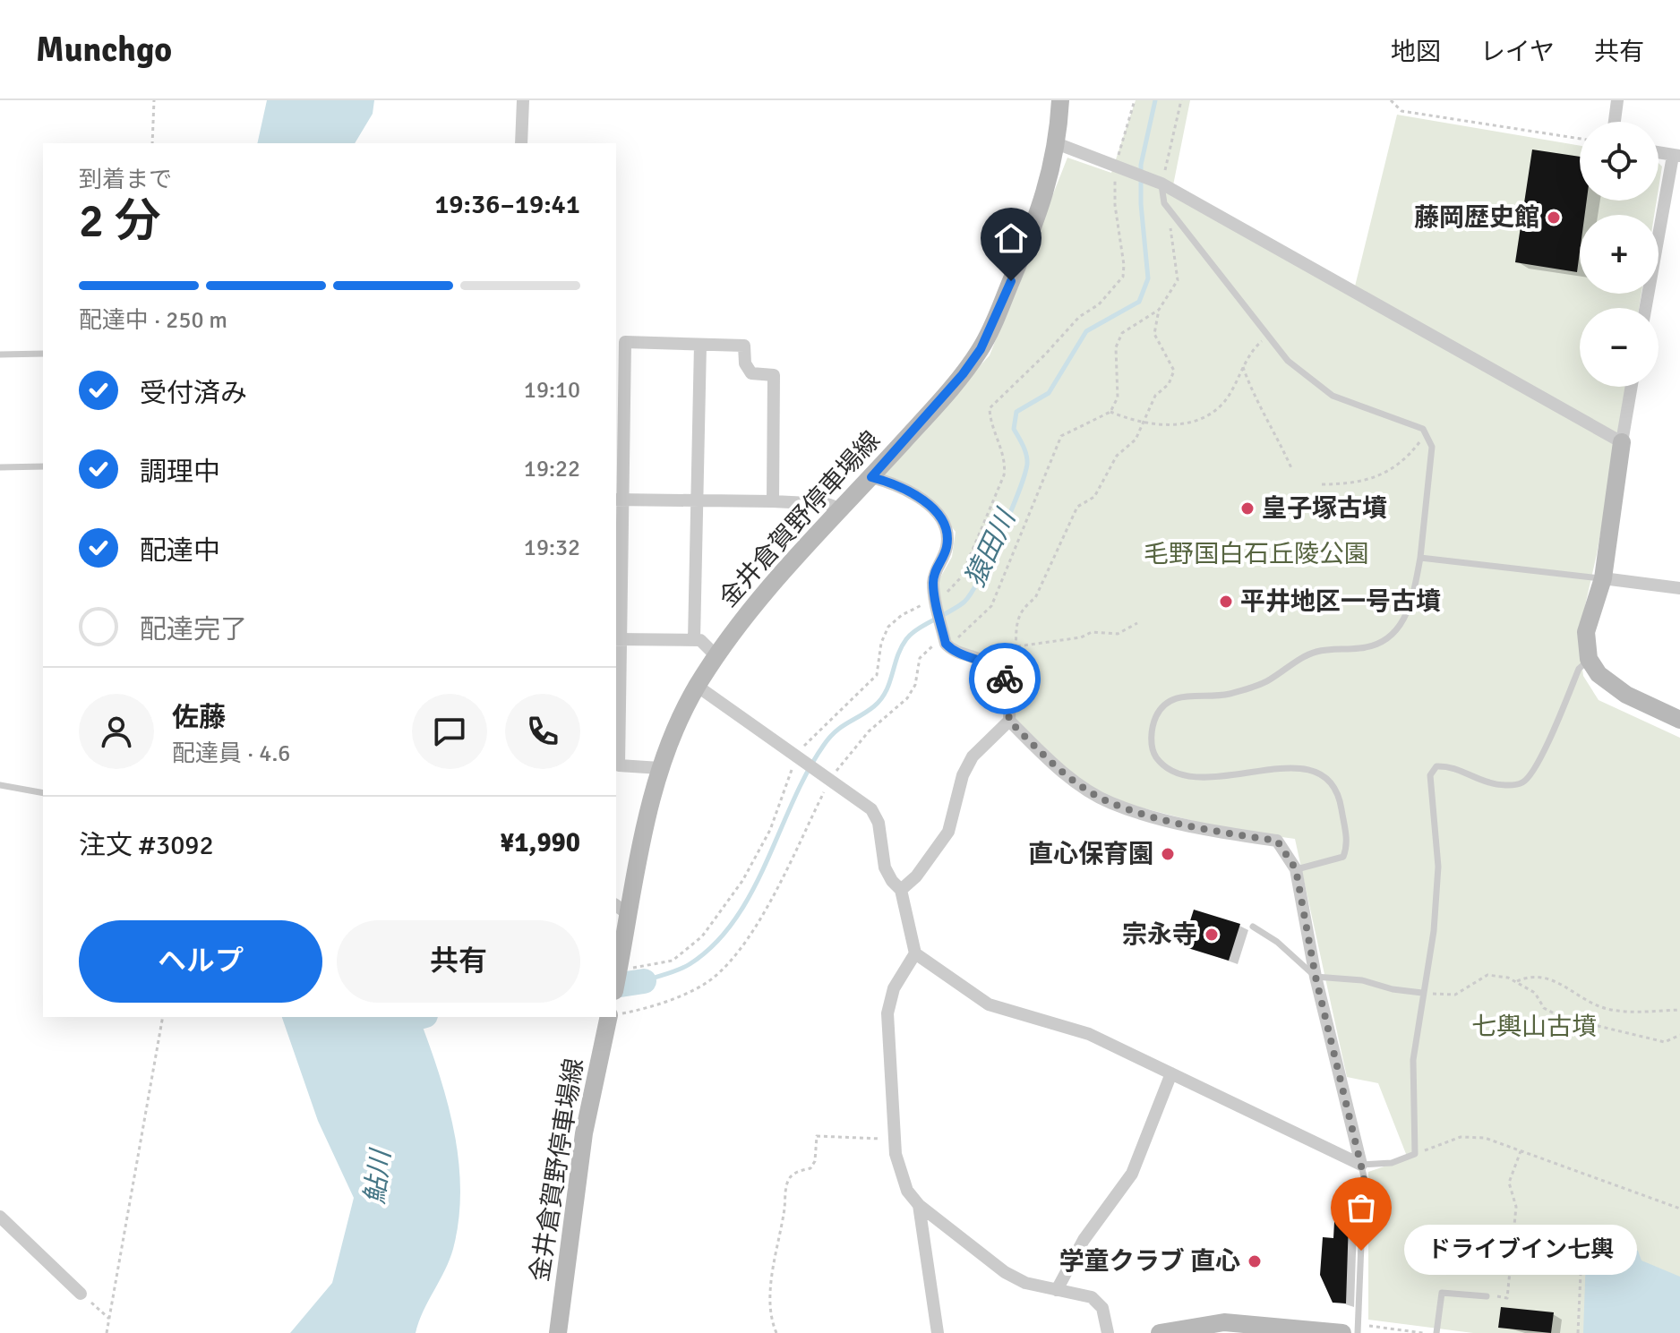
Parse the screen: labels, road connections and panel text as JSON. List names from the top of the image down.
{
  "streets": {
    "main road": ["金井倉賀野停車場線"]
  },
  "water": ["猿田川", "鮎川"],
  "parks": ["毛野国白石丘陵公園", "七輿山古墳"],
  "places": [
    "藤岡歴史館",
    "皇子塚古墳",
    "平井地区一号古墳",
    "直心保育園",
    "宗永寺",
    "ドライブイン七輿",
    "学童クラブ 直心"
  ],
  "page": {
    "header": "Munchgo",
    "nav": ["地図", "レイヤ", "共有"],
    "map_buttons": ["+", "−"],
    "heading": ["2 分", "到着まで", "19:36–19:41"],
    "panel": [
      "佐藤",
      "配達員 · 4.6",
      "注文 #3092",
      "¥1,990"
    ],
    "bar": "配達中 · 250 m",
    "list": [
      ["受付済み", "19:10"],
      ["調理中", "19:22"],
      ["配達中", "19:32"],
      "配達完了"
    ],
    "buttons": ["ヘルプ", "共有"],
    "bubble": "ドライブイン七輿"
  }
}
